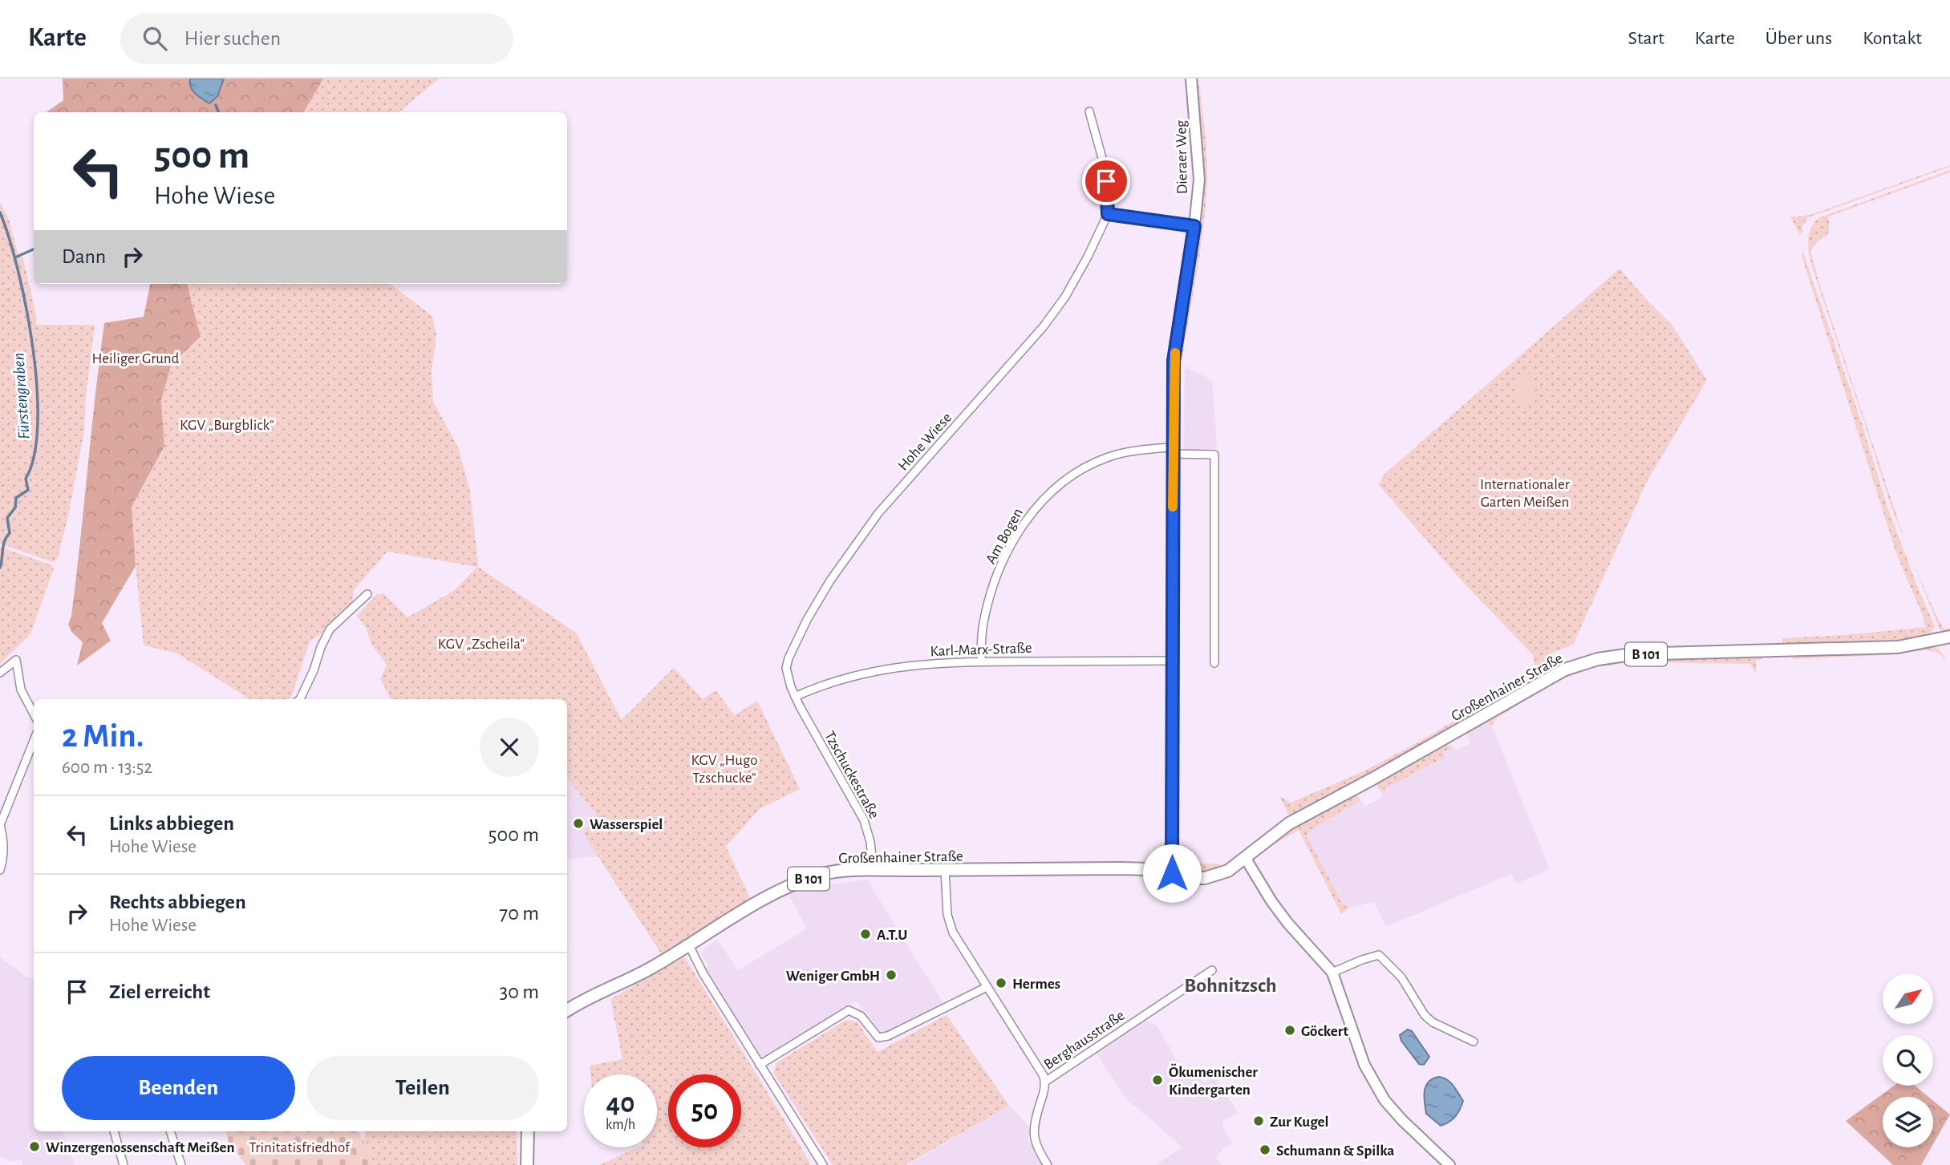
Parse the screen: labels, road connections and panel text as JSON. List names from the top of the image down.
{
  "streets": {
    "main road": ["Dieraer Weg", "B 101", "Großenhainer Straße"],
    "street": [
      "Hohe Wiese",
      "Am Bogen",
      "Karl-Marx-Straße",
      "Tzschuckestraße",
      "Berghausstraße"
    ]
  },
  "crossings": [
    ["Dieraer Weg", "Am Bogen"],
    ["Dieraer Weg", "Karl-Marx-Straße"],
    ["Dieraer Weg", "Großenhainer Straße"],
    ["Hohe Wiese", "Karl-Marx-Straße"],
    ["Hohe Wiese", "Tzschuckestraße"],
    ["Am Bogen", "Karl-Marx-Straße"],
    ["Karl-Marx-Straße", "Tzschuckestraße"],
    ["Großenhainer Straße", "Tzschuckestraße"]
  ],
  "districts": ["Bohnitzsch"],
  "water": ["Fürstengraben"],
  "parks": [
    "Heiliger Grund",
    "KGV „Burgblick“",
    "Internationaler Garten Meißen",
    "KGV „Zscheila“",
    "KGV „Hugo Tzschucke“",
    "Trinitatisfriedhof"
  ],
  "places": [
    "Wasserspiel",
    "A.T.U",
    "Weniger GmbH",
    "Hermes",
    "Göckert",
    "Ökumenischer Kindergarten",
    "Zur Kugel",
    "Winzergenossenschaft Meißen",
    "Schumann & Spilka"
  ],
  "north": "top right",
  "page": {
    "header": "Karte",
    "search": "Hier suchen",
    "nav": [
      "Start",
      "Karte",
      "Über uns",
      "Kontakt"
    ],
    "turn": ["500 m", "Hohe Wiese"],
    "then": "Dann",
    "heading": ["2 Min.", "600 m · 13:52"],
    "list": [
      {
        "name": "Links abbiegen",
        "note": "Hohe Wiese",
        "value": "500 m"
      },
      {
        "name": "Rechts abbiegen",
        "note": "Hohe Wiese",
        "value": "70 m"
      },
      {
        "name": "Ziel erreicht",
        "value": "30 m"
      }
    ],
    "buttons": ["Beenden", "Teilen"],
    "speed": "40 km/h",
    "limit": "50"
  }
}
